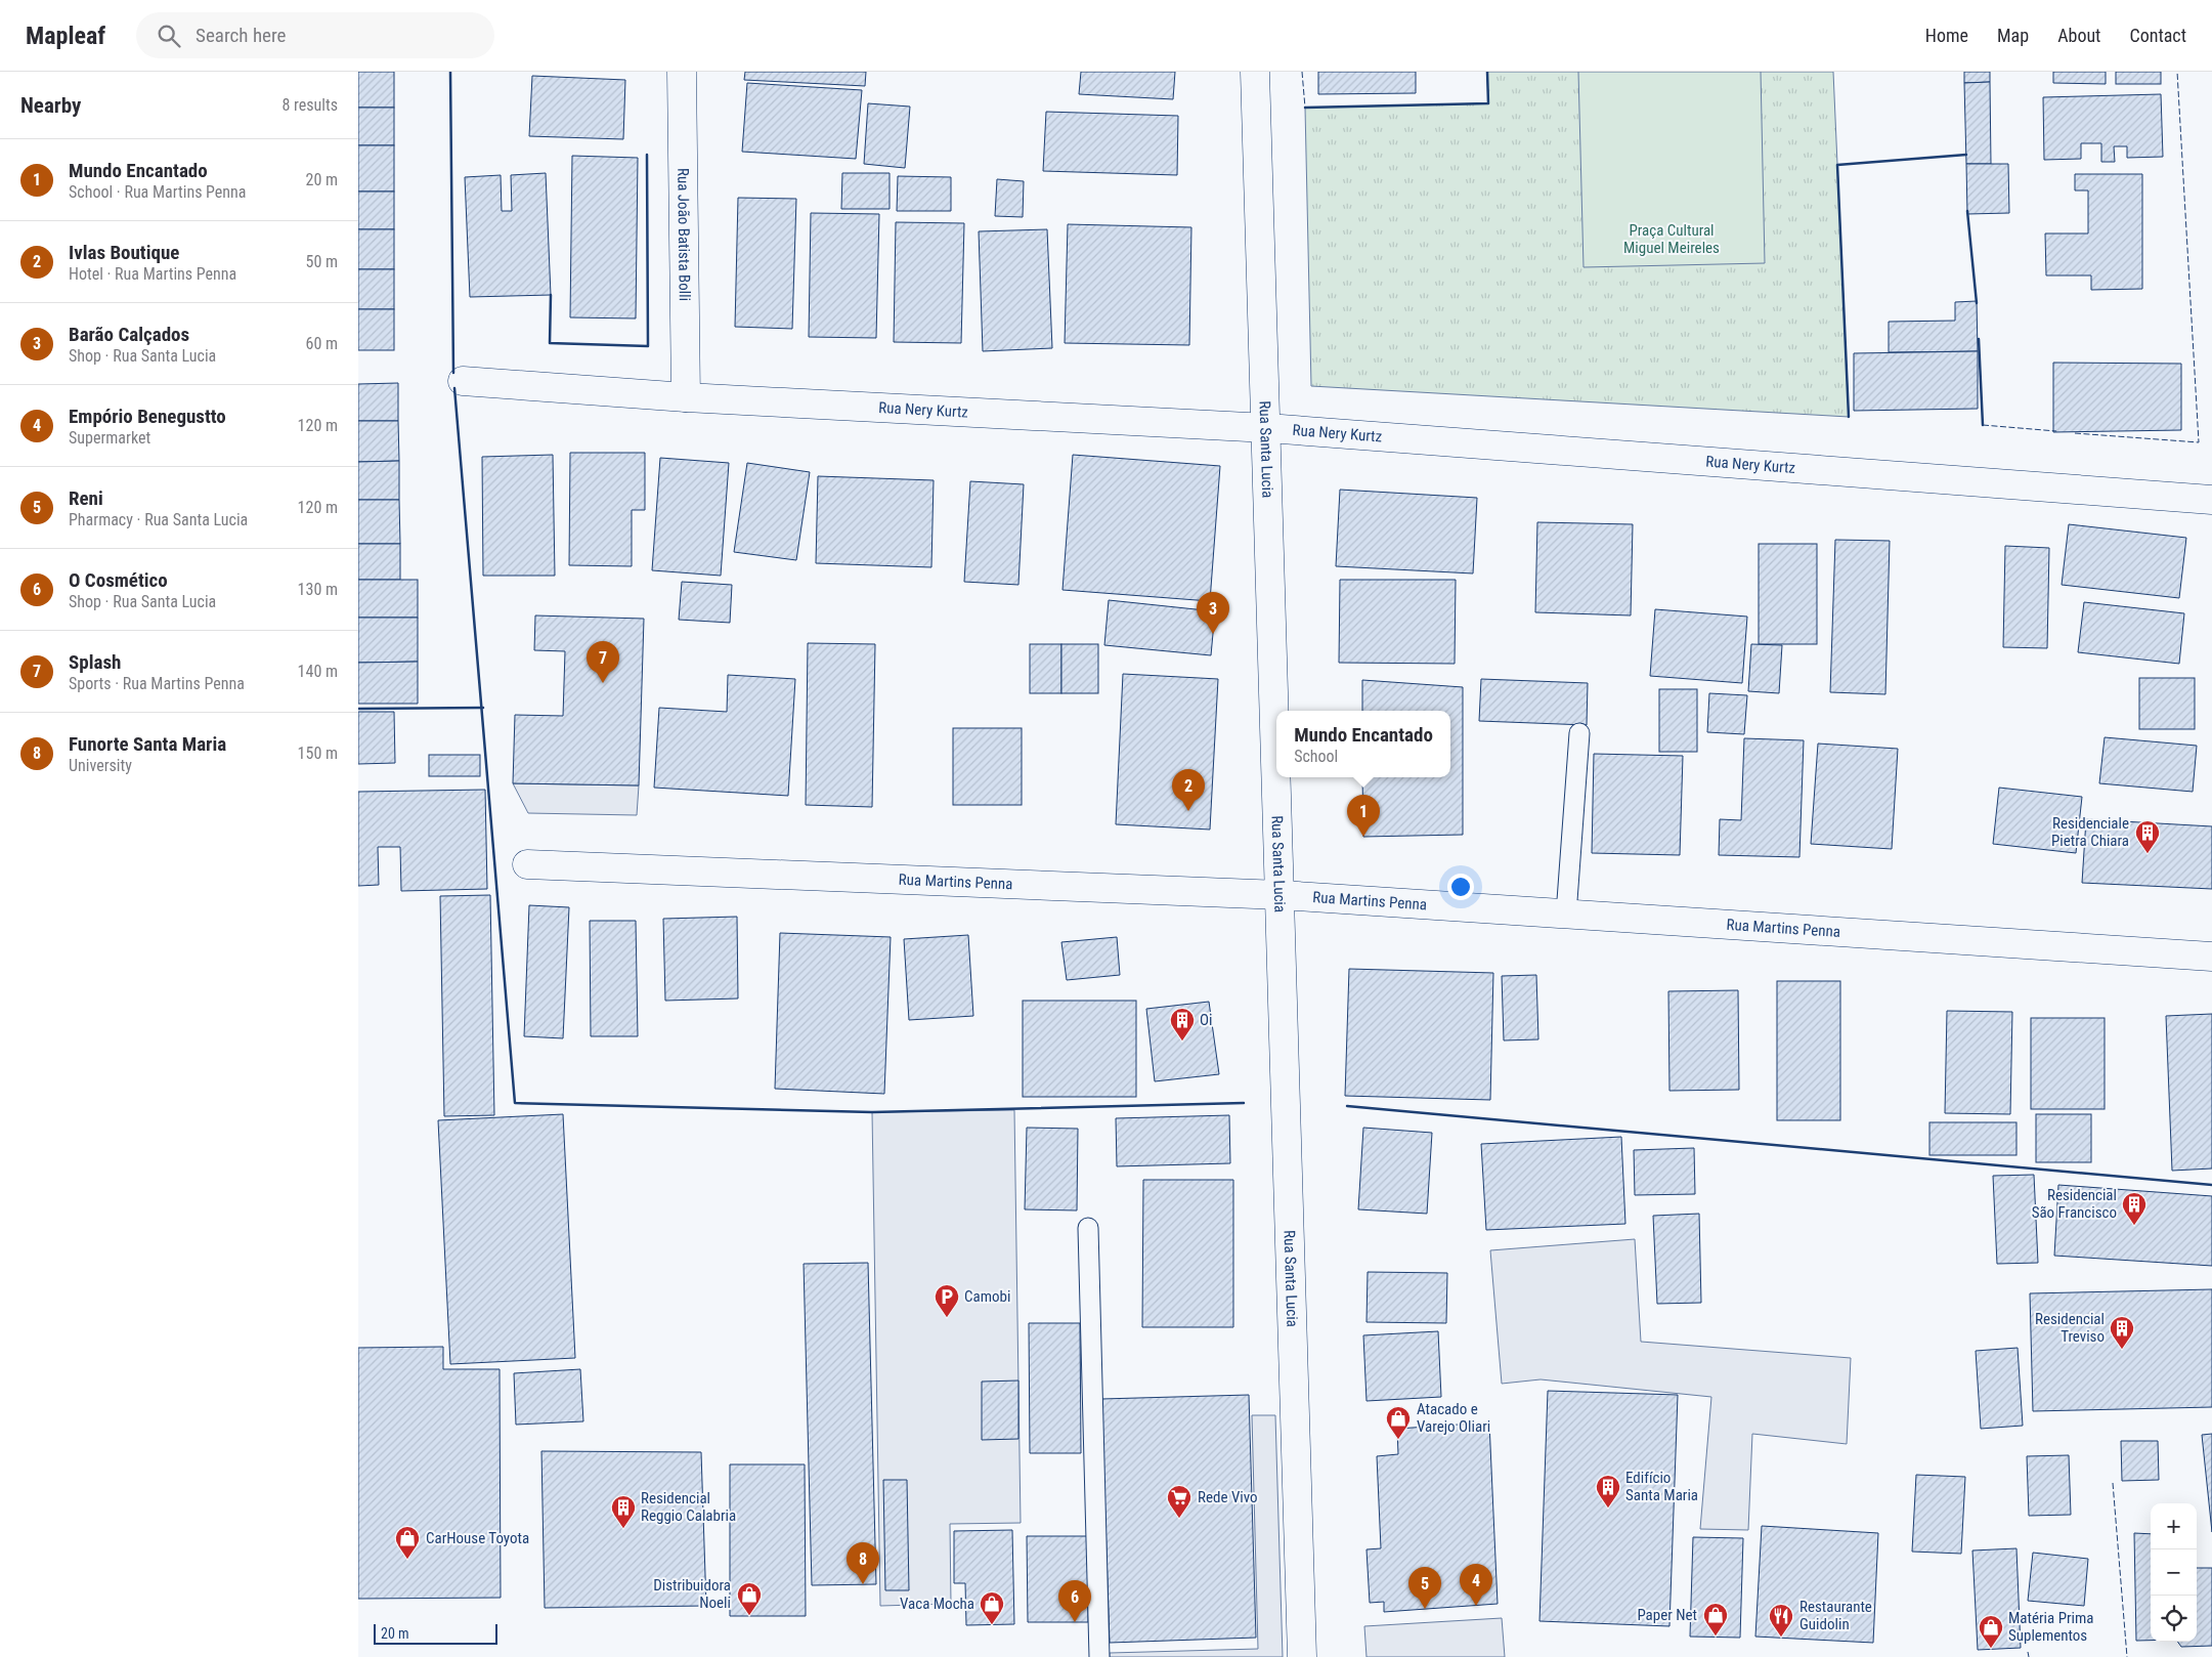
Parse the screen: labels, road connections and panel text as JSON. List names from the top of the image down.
{
  "streets": {
    "street": [
      "Rua João Batista Bolli",
      "Rua Nery Kurtz",
      "Rua Santa Lucia",
      "Rua Martins Penna"
    ]
  },
  "crossings": [
    ["Rua João Batista Bolli", "Rua Nery Kurtz"],
    ["Rua Nery Kurtz", "Rua Santa Lucia"],
    ["Rua Santa Lucia", "Rua Martins Penna"]
  ],
  "parks": ["Praça Cultural Miguel Meireles"],
  "places": {
    "building": [
      "Residenciale Pietra Chiara",
      "Oi",
      "Residencial São Francisco",
      "Residencial Treviso",
      "Edifício Santa Maria",
      "Residencial Reggio Calabria"
    ],
    "parking": ["Camobi"],
    "shop": [
      "Atacado e Varejo Oliari",
      "CarHouse Toyota",
      "Distribuidora Noeli",
      "Vaca Mocha",
      "Paper Net",
      "Matéria Prima Suplementos"
    ],
    "supermarket": ["Rede Vivo"],
    "restaurant": ["Restaurante Guidolin"]
  },
  "scale_bar": "20 m",
  "page": {
    "header": "Mapleaf",
    "search": "Search here",
    "nav": [
      "Home",
      "Map",
      "About",
      "Contact"
    ],
    "heading": ["Nearby", "8 results"],
    "list": [
      {
        "mark": "1",
        "name": "Mundo Encantado",
        "note": "School · Rua Martins Penna",
        "value": "20 m"
      },
      {
        "mark": "2",
        "name": "Ivlas Boutique",
        "note": "Hotel · Rua Martins Penna",
        "value": "50 m"
      },
      {
        "mark": "3",
        "name": "Barão Calçados",
        "note": "Shop · Rua Santa Lucia",
        "value": "60 m"
      },
      {
        "mark": "4",
        "name": "Empório Benegustto",
        "note": "Supermarket",
        "value": "120 m"
      },
      {
        "mark": "5",
        "name": "Reni",
        "note": "Pharmacy · Rua Santa Lucia",
        "value": "120 m"
      },
      {
        "mark": "6",
        "name": "O Cosmético",
        "note": "Shop · Rua Santa Lucia",
        "value": "130 m"
      },
      {
        "mark": "7",
        "name": "Splash",
        "note": "Sports · Rua Martins Penna",
        "value": "140 m"
      },
      {
        "mark": "8",
        "name": "Funorte Santa Maria",
        "note": "University",
        "value": "150 m"
      }
    ],
    "pins": [
      "3",
      "7",
      "2",
      "1",
      "8",
      "4",
      "5",
      "6"
    ],
    "popup": ["Mundo Encantado", "School"],
    "map_buttons": ["+", "−"],
    "scale": "20 m"
  }
}
